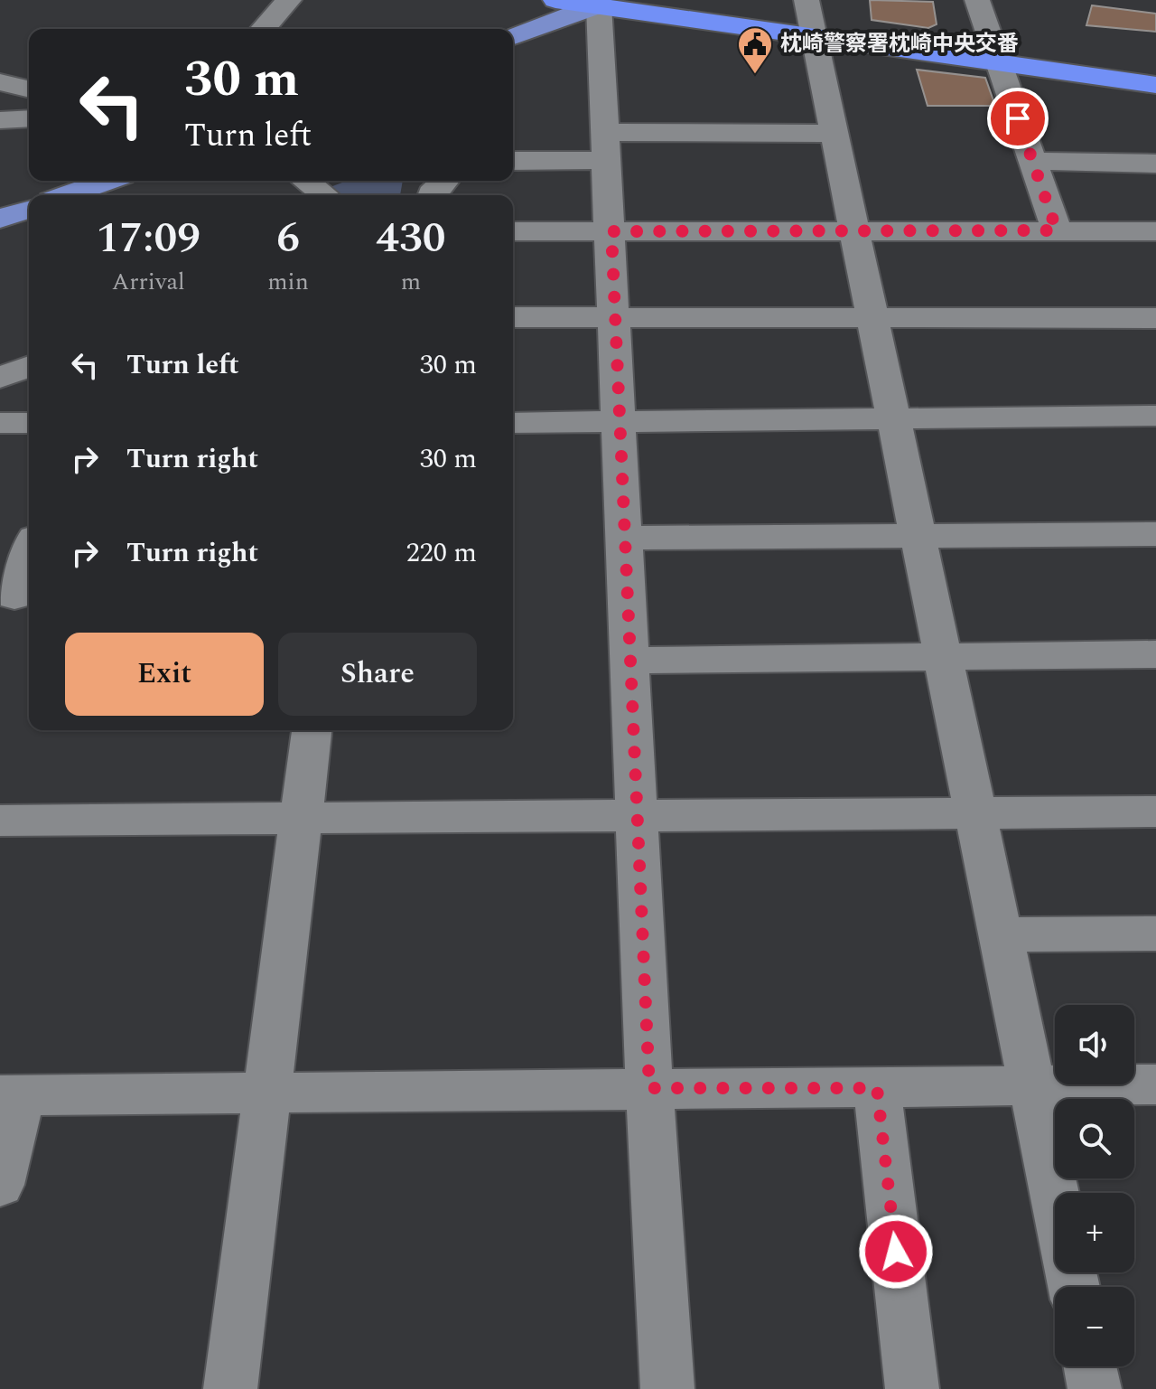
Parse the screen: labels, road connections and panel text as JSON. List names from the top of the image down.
{
  "places": {
    "public building": ["枕崎警察署枕崎中央交番"]
  },
  "page": {
    "turn": ["30 m", "Turn left"],
    "eta": [
      "17:09",
      "Arrival",
      "6",
      "min",
      "430",
      "m"
    ],
    "list": [
      {
        "name": "Turn left",
        "value": "30 m"
      },
      {
        "name": "Turn right",
        "value": "30 m"
      },
      {
        "name": "Turn right",
        "value": "220 m"
      }
    ],
    "buttons": ["Exit", "Share"],
    "map_buttons": ["+", "−"]
  }
}
